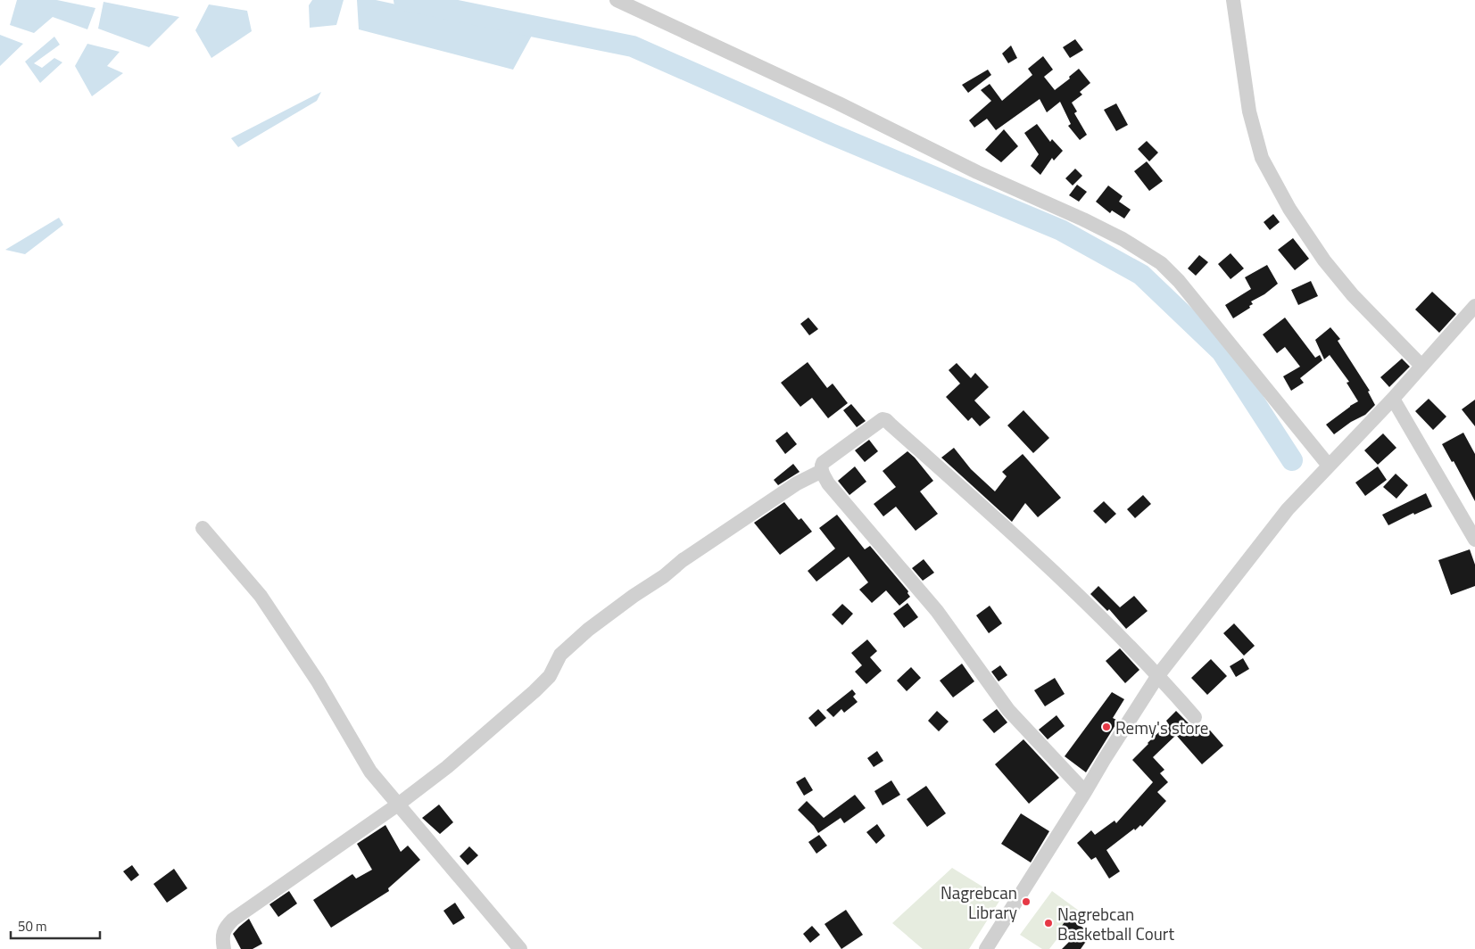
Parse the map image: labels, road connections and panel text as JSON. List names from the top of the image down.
{
  "places": ["Remy's store", "Nagrebcan Library", "Nagrebcan Basketball Court"],
  "scale_bar": "50 m"
}
